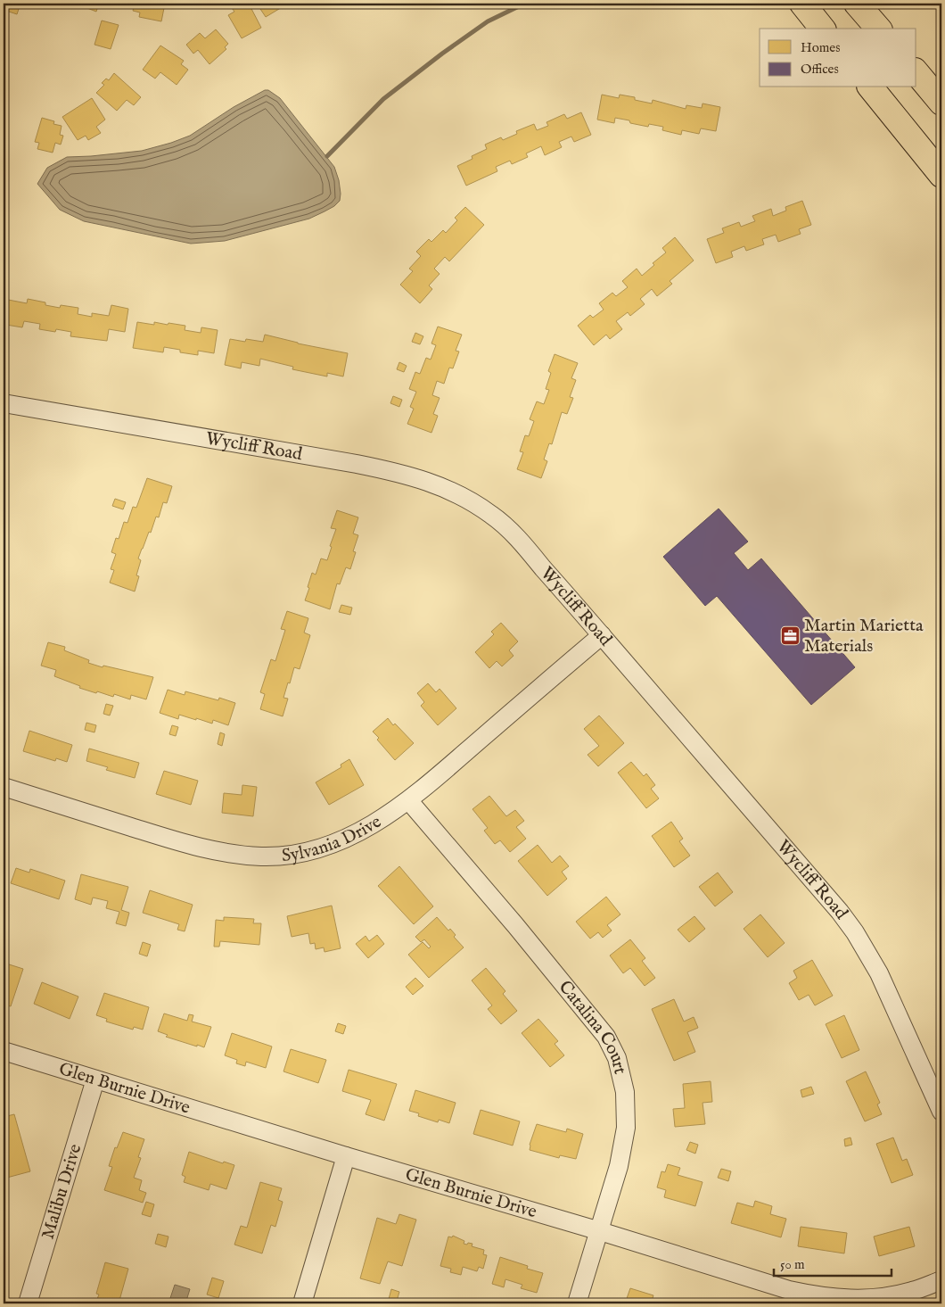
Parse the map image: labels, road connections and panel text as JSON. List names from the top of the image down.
{
  "streets": {
    "street": [
      "Wycliff Road",
      "Sylvania Drive",
      "Catalina Court",
      "Glen Burnie Drive",
      "Malibu Drive"
    ]
  },
  "crossings": [
    ["Wycliff Road", "Sylvania Drive"],
    ["Sylvania Drive", "Catalina Court"],
    ["Catalina Court", "Glen Burnie Drive"],
    ["Glen Burnie Drive", "Malibu Drive"]
  ],
  "places": {
    "office": ["Martin Marietta Materials"]
  },
  "legend": ["Homes", "Offices"],
  "scale_bar": "50 m"
}
